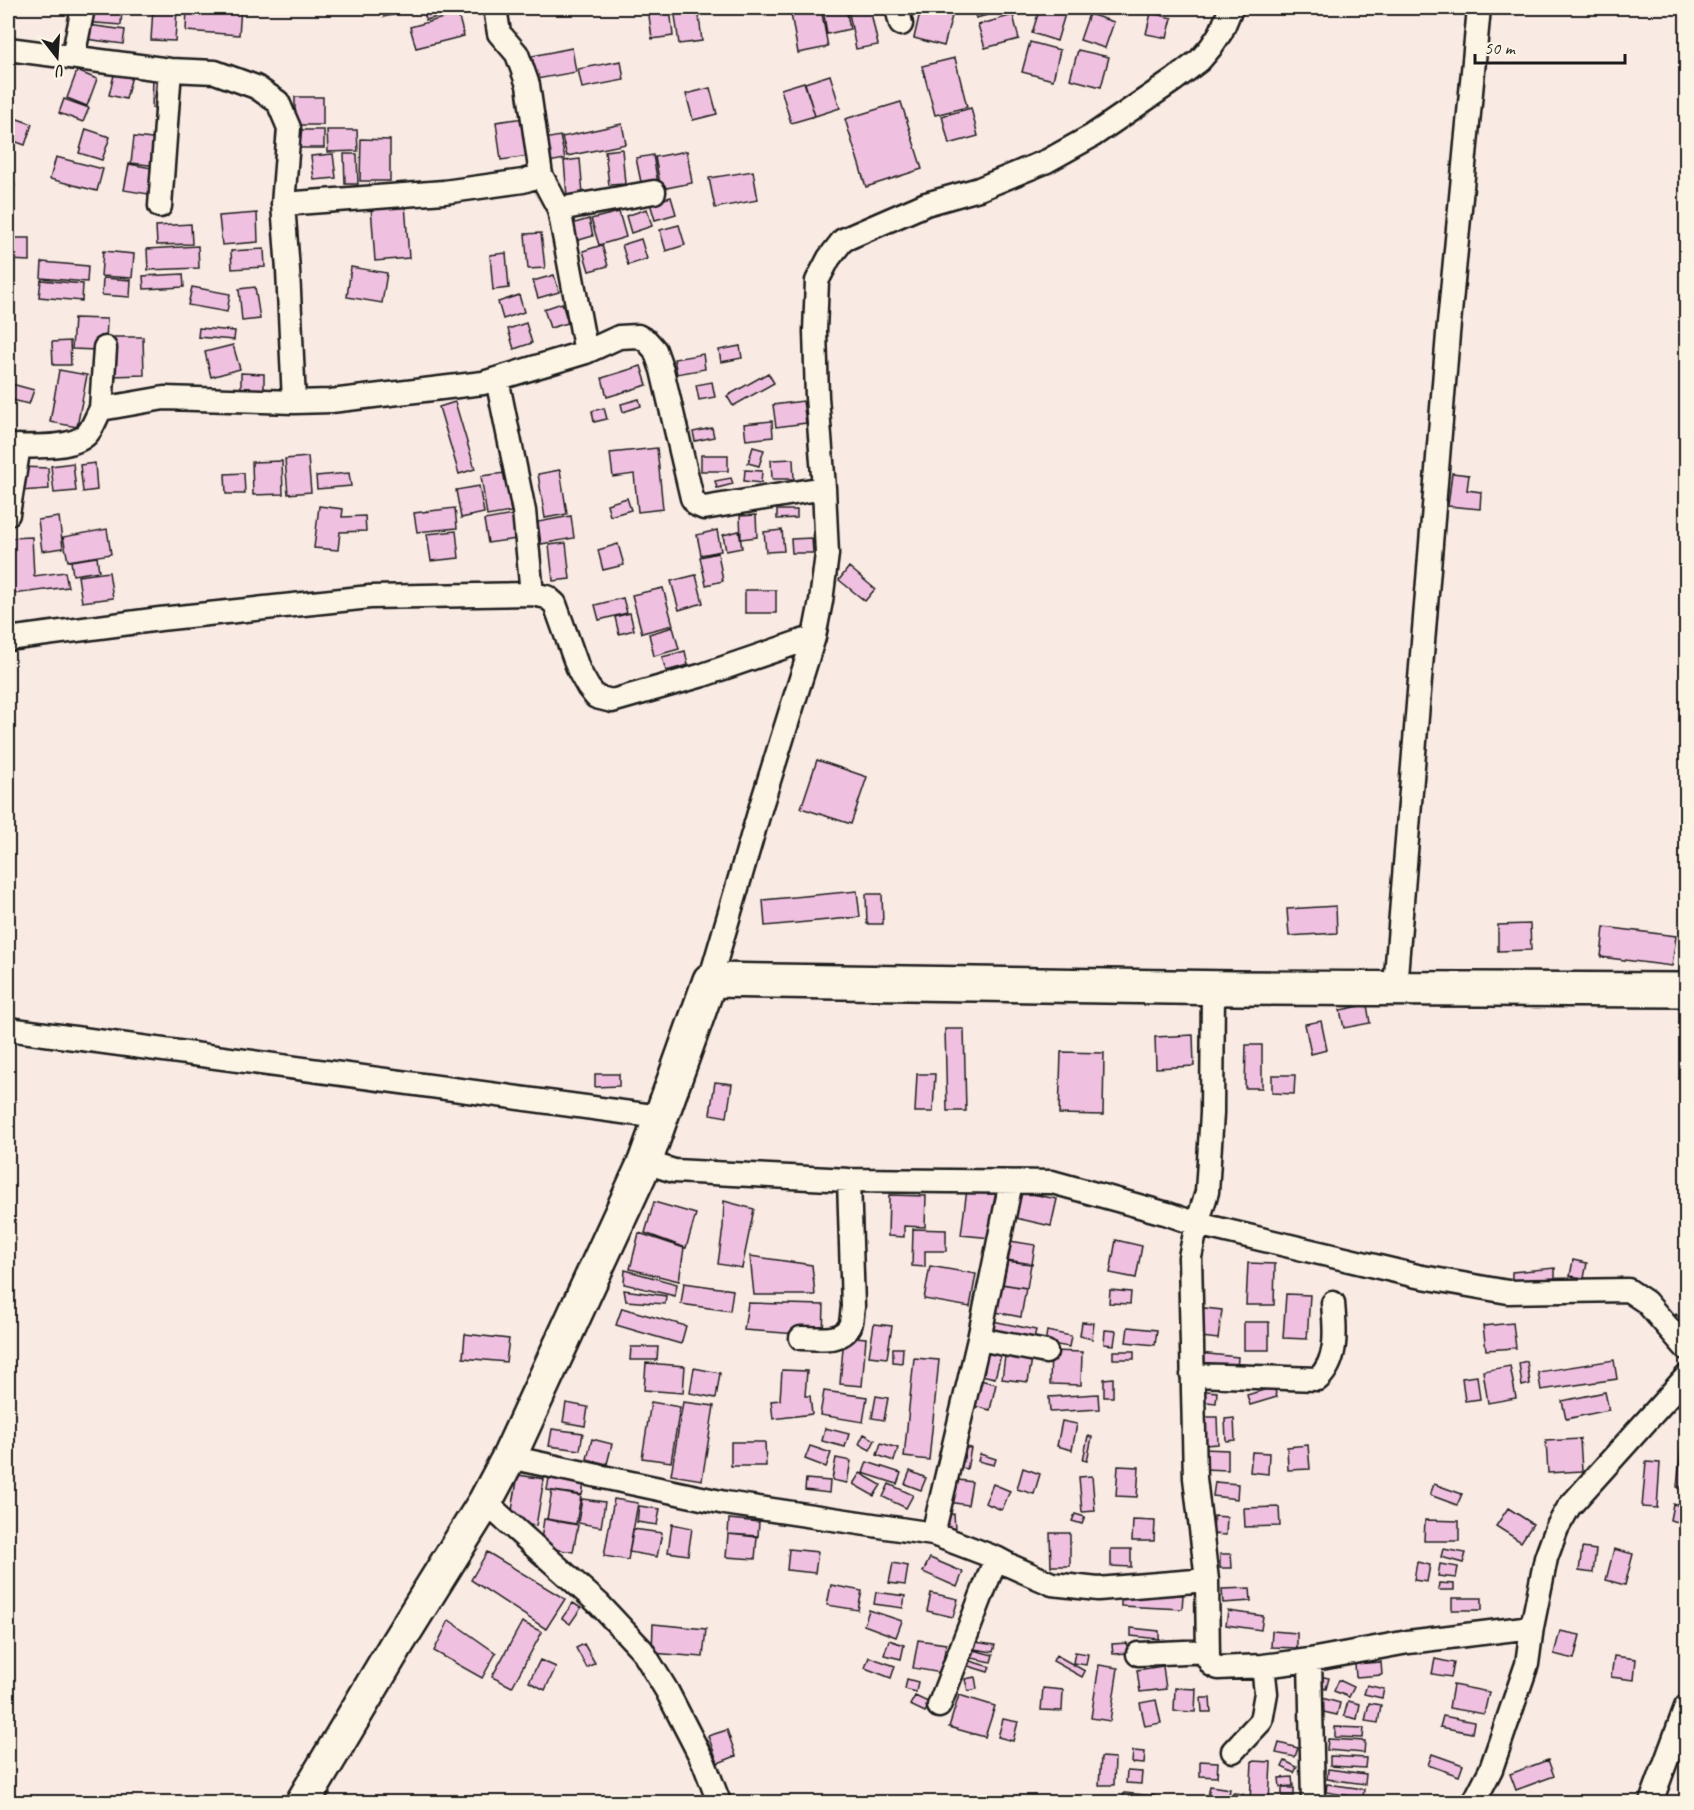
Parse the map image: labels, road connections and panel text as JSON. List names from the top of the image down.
{
  "scale_bar": "50 m",
  "north": "bottom"
}
